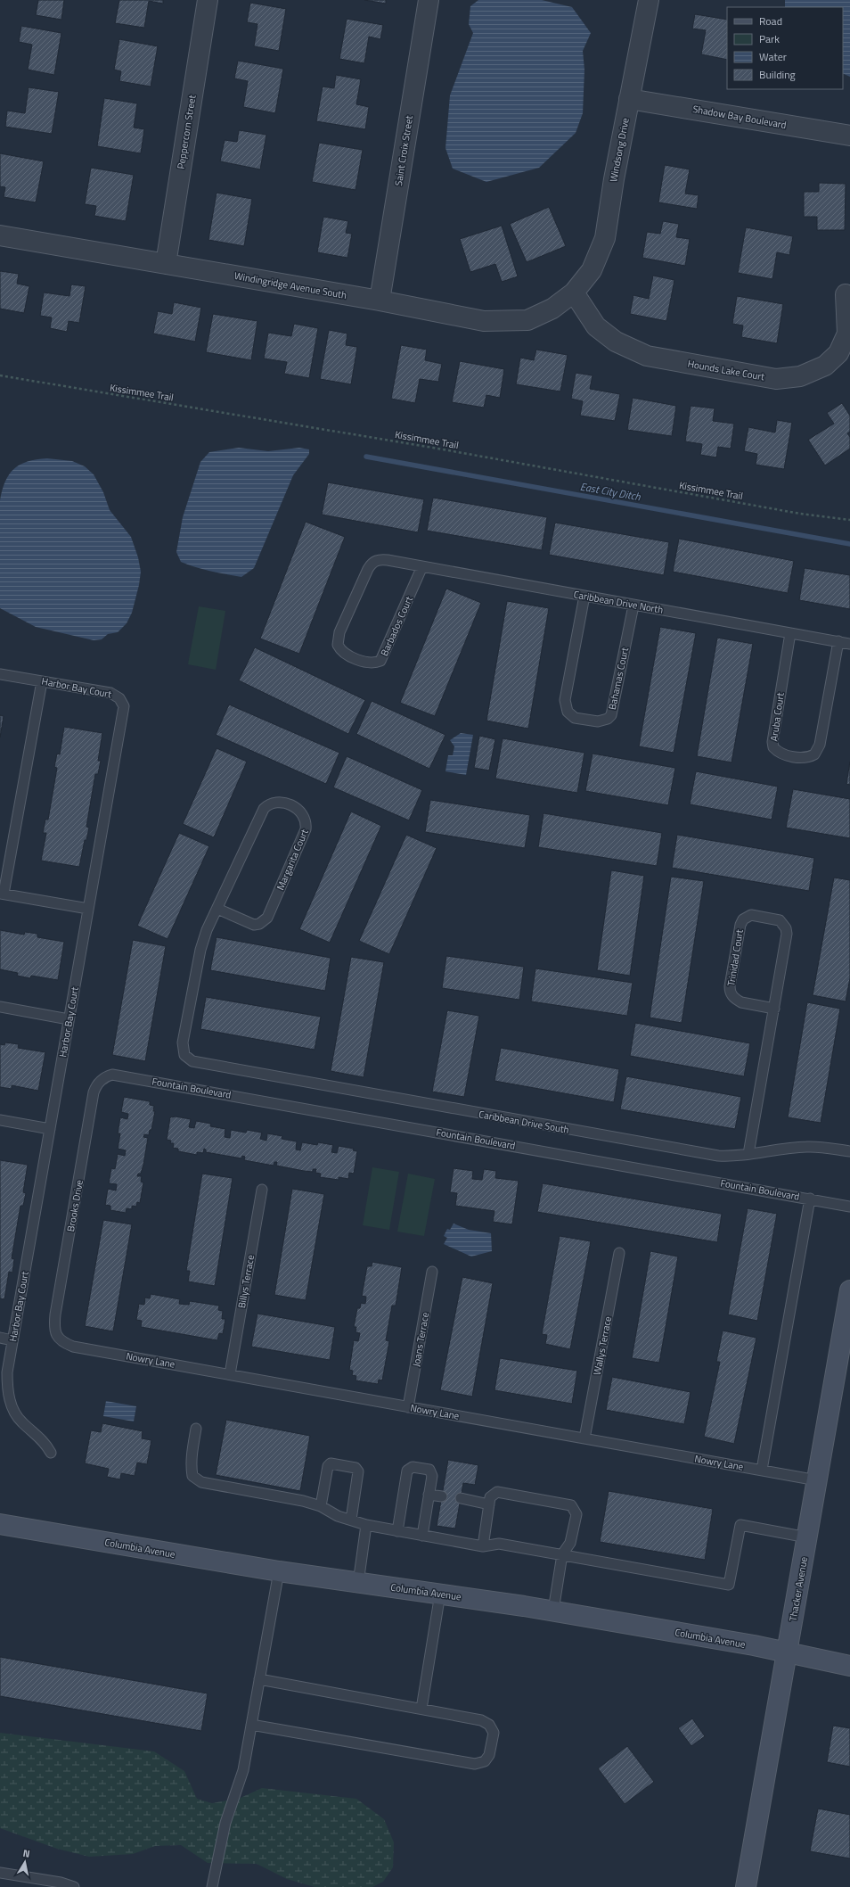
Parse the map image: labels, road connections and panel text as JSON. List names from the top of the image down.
{
  "streets": {
    "street": [
      "Shadow Bay Boulevard",
      "Peppercorn Street",
      "Windsong Drive",
      "Saint Croix Street",
      "Windingridge Avenue South",
      "Hounds Lake Court",
      "Columbia Avenue",
      "Thacker Avenue"
    ],
    "lane": [
      "Caribbean Drive North",
      "Barbados Court",
      "Bahamas Court",
      "Harbor Bay Court",
      "Aruba Court",
      "Margarita Court",
      "Trinidad Court",
      "Fountain Boulevard",
      "Caribbean Drive South",
      "Brooks Drive",
      "Billys Terrace",
      "Joans Terrace",
      "Wallys Terrace",
      "Nowry Lane"
    ],
    "path": ["Kissimmee Trail"]
  },
  "crossings": [
    ["Shadow Bay Boulevard", "Windsong Drive"],
    ["Peppercorn Street", "Windingridge Avenue South"],
    ["Windsong Drive", "Windingridge Avenue South"],
    ["Windsong Drive", "Hounds Lake Court"],
    ["Saint Croix Street", "Windingridge Avenue South"],
    ["Windingridge Avenue South", "Hounds Lake Court"],
    ["Caribbean Drive North", "Barbados Court"],
    ["Caribbean Drive North", "Bahamas Court"],
    ["Caribbean Drive North", "Aruba Court"],
    ["Margarita Court", "Caribbean Drive South"],
    ["Trinidad Court", "Caribbean Drive South"],
    ["Fountain Boulevard", "Brooks Drive"],
    ["Brooks Drive", "Nowry Lane"],
    ["Billys Terrace", "Nowry Lane"],
    ["Joans Terrace", "Nowry Lane"],
    ["Wallys Terrace", "Nowry Lane"],
    ["Nowry Lane", "Thacker Avenue"],
    ["Columbia Avenue", "Thacker Avenue"]
  ],
  "water": ["East City Ditch"],
  "legend": [
    "Road",
    "Park",
    "Water",
    "Building"
  ],
  "north": "top"
}
